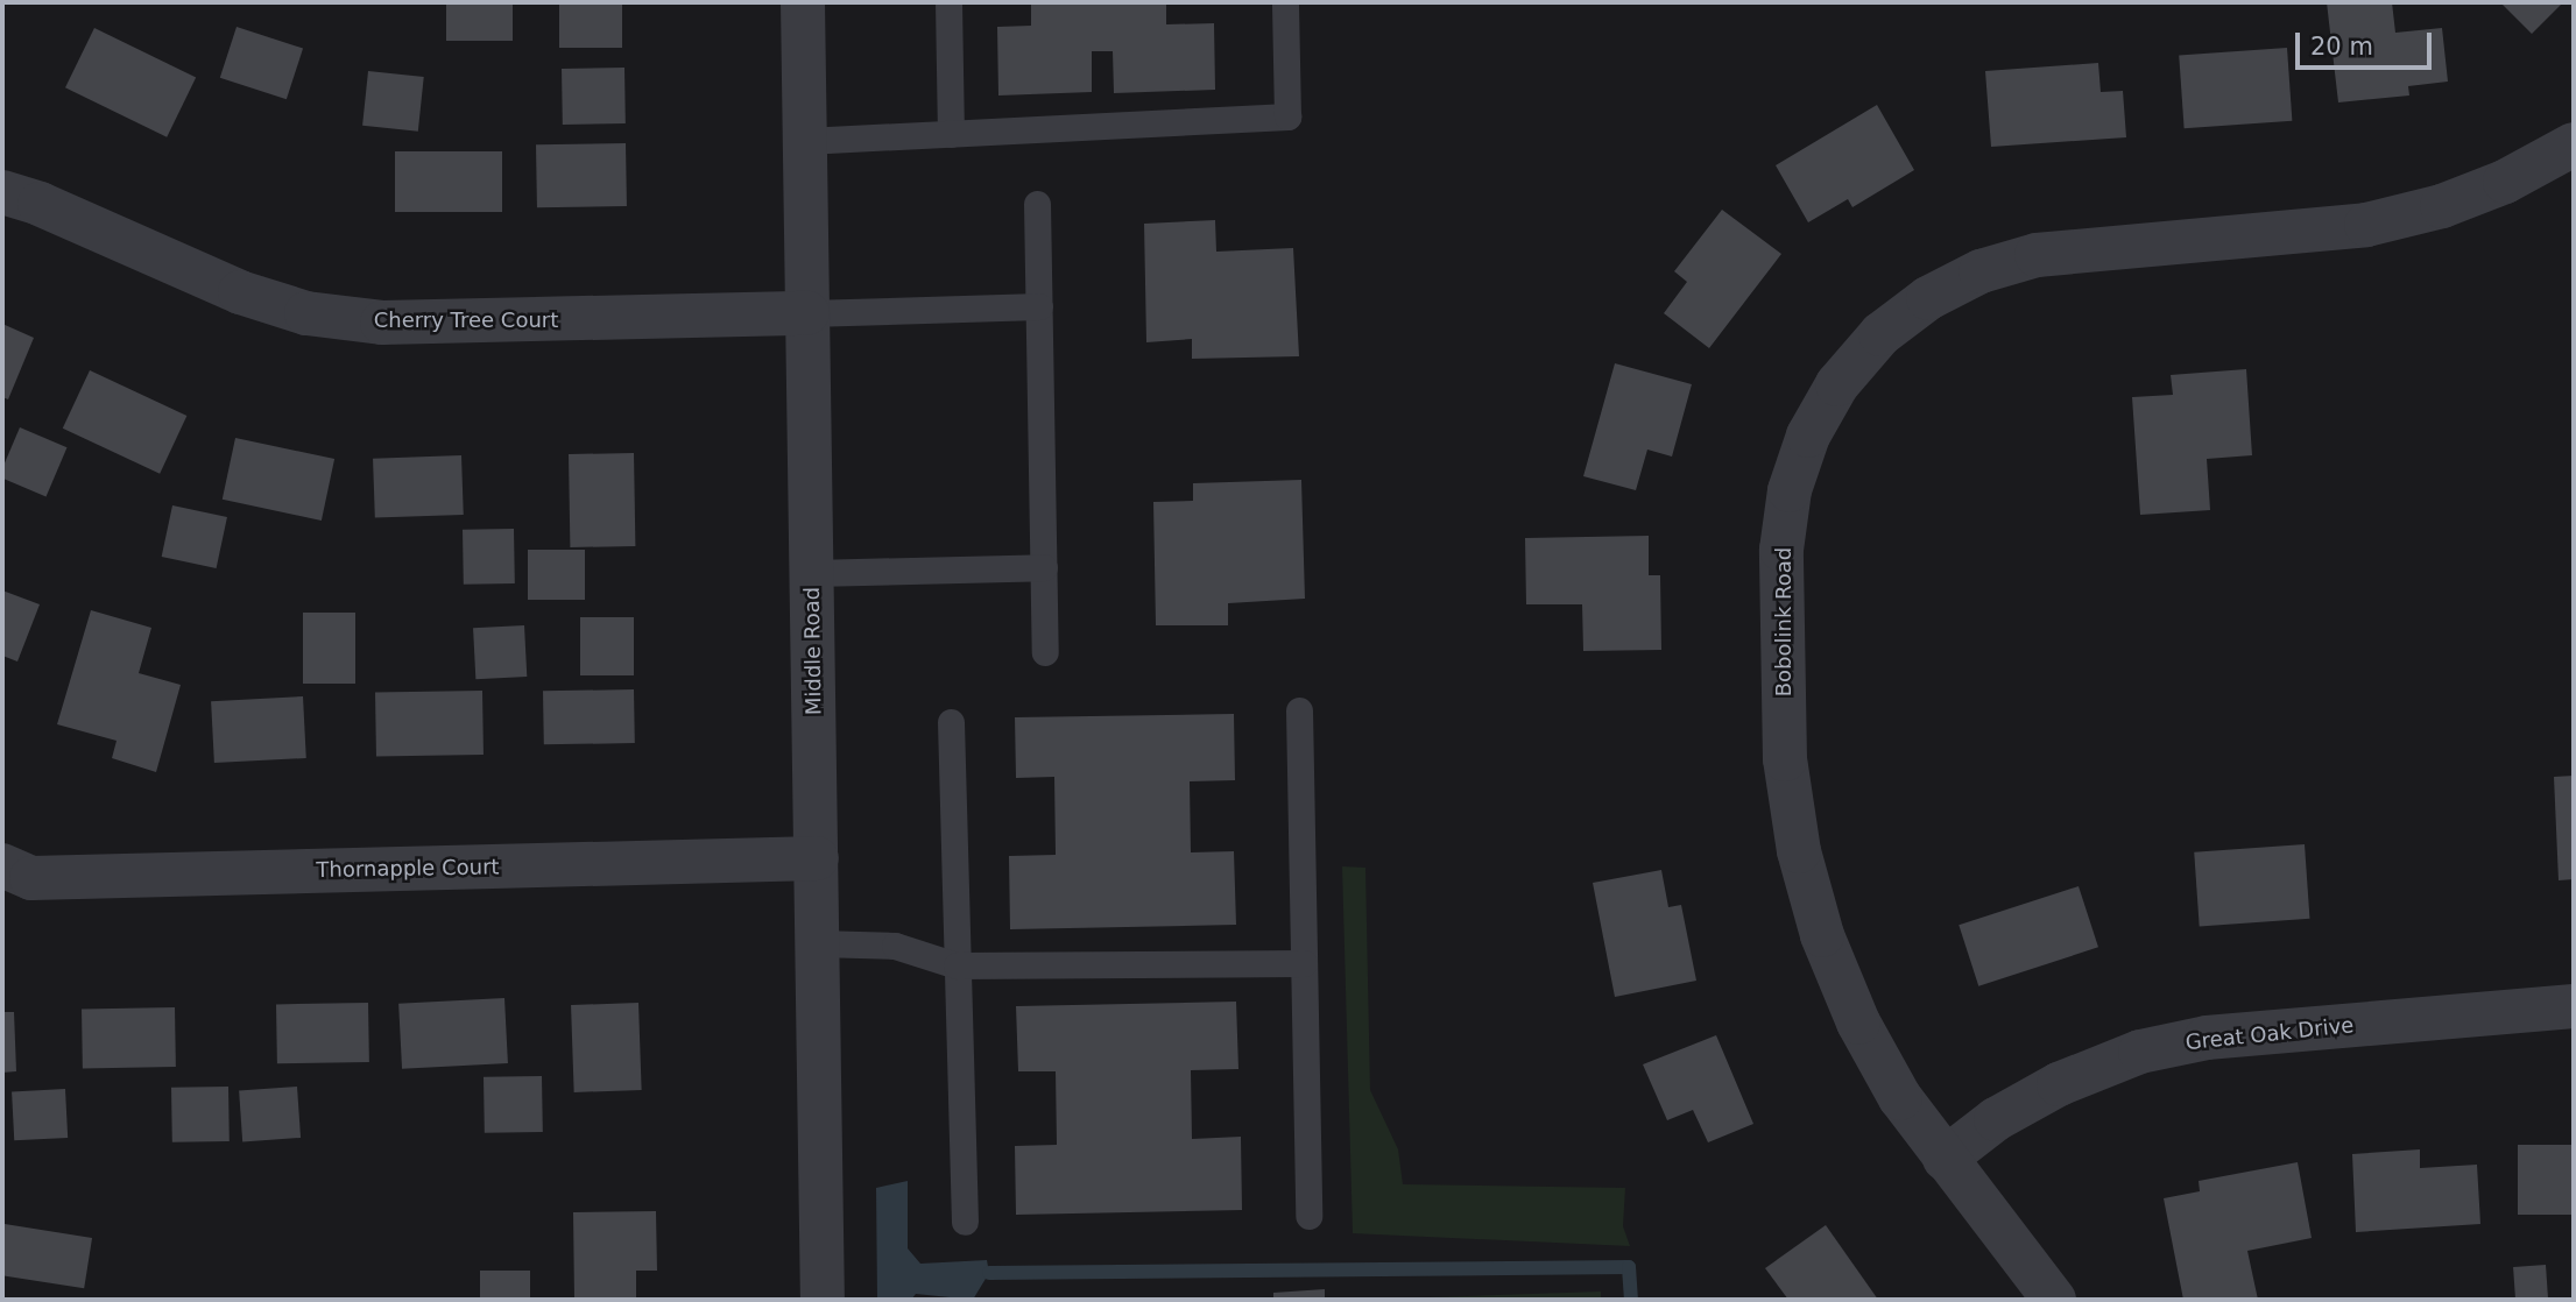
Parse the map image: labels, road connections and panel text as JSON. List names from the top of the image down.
{
  "streets": {
    "street": [
      "Cherry Tree Court",
      "Bobolink Road",
      "Middle Road",
      "Thornapple Court",
      "Great Oak Drive"
    ]
  },
  "crossings": [
    ["Cherry Tree Court", "Middle Road"],
    ["Bobolink Road", "Great Oak Drive"],
    ["Middle Road", "Thornapple Court"]
  ],
  "scale_bar": "20 m"
}
